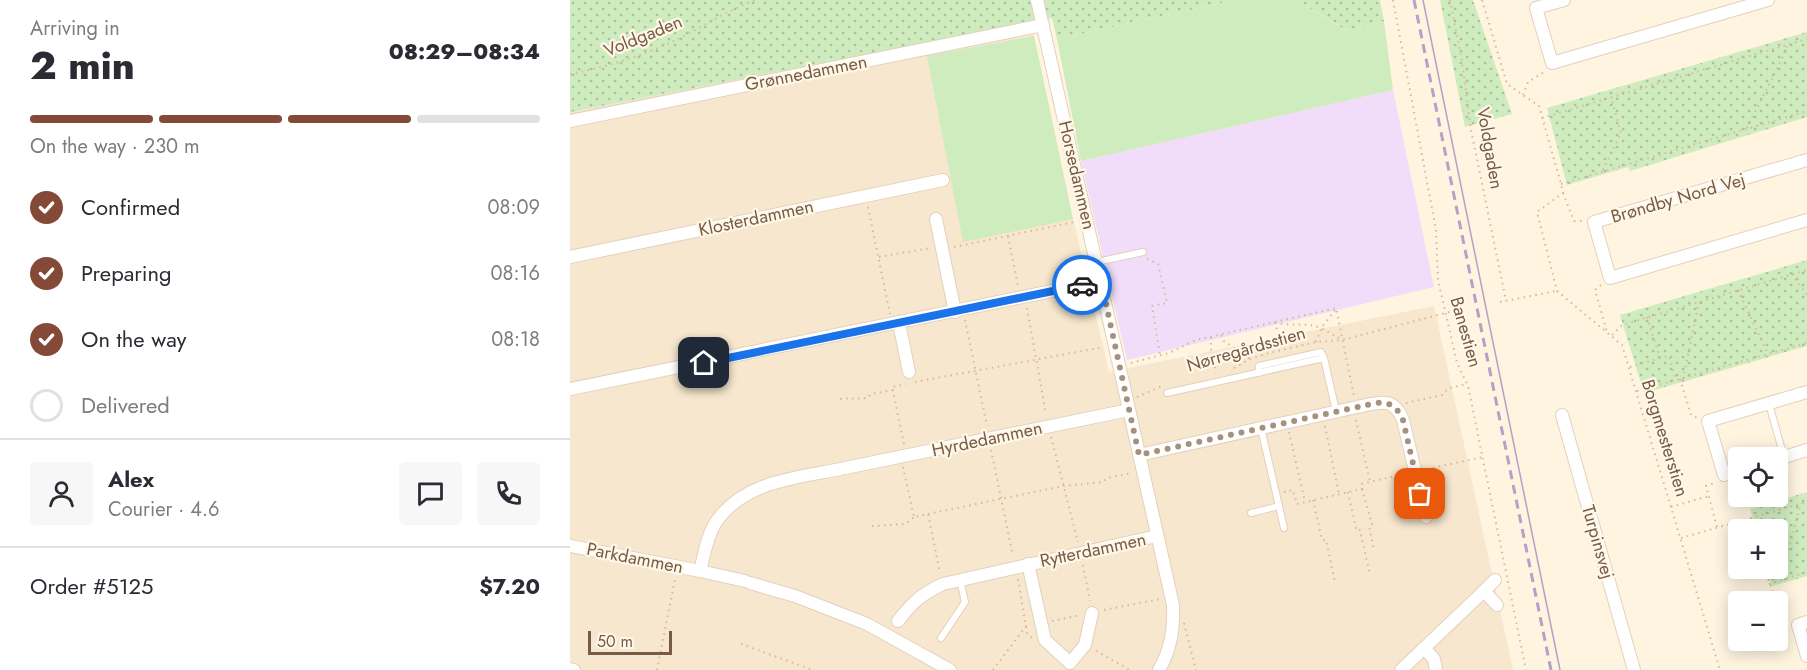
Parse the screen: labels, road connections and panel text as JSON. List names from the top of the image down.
{
  "streets": {
    "street": [
      "Grønnedammen",
      "Horsedammen",
      "Brøndby Nord Vej",
      "Klosterdammen",
      "Hyrdedammen",
      "Turpinsvej",
      "Rytterdammen",
      "Parkdammen"
    ],
    "path": [
      "Voldgaden",
      "Banestien",
      "Nørregårdsstien",
      "Borgmesterstien"
    ]
  },
  "crossings": [
    ["Grønnedammen", "Horsedammen"],
    ["Horsedammen", "Nørregårdsstien"],
    ["Horsedammen", "Hyrdedammen"],
    ["Horsedammen", "Rytterdammen"],
    ["Banestien", "Nørregårdsstien"],
    ["Nørregårdsstien", "Hyrdedammen"],
    ["Hyrdedammen", "Parkdammen"]
  ],
  "scale_bar": "50 m",
  "page": {
    "heading": ["2 min", "Arriving in", "08:29–08:34"],
    "panel": [
      "Alex",
      "Courier · 4.6",
      "Order #5125",
      "$7.20"
    ],
    "bar": "On the way · 230 m",
    "list": [
      ["Confirmed", "08:09"],
      ["Preparing", "08:16"],
      ["On the way", "08:18"],
      "Delivered"
    ],
    "map_buttons": ["+", "−"],
    "scale": "50 m"
  }
}
